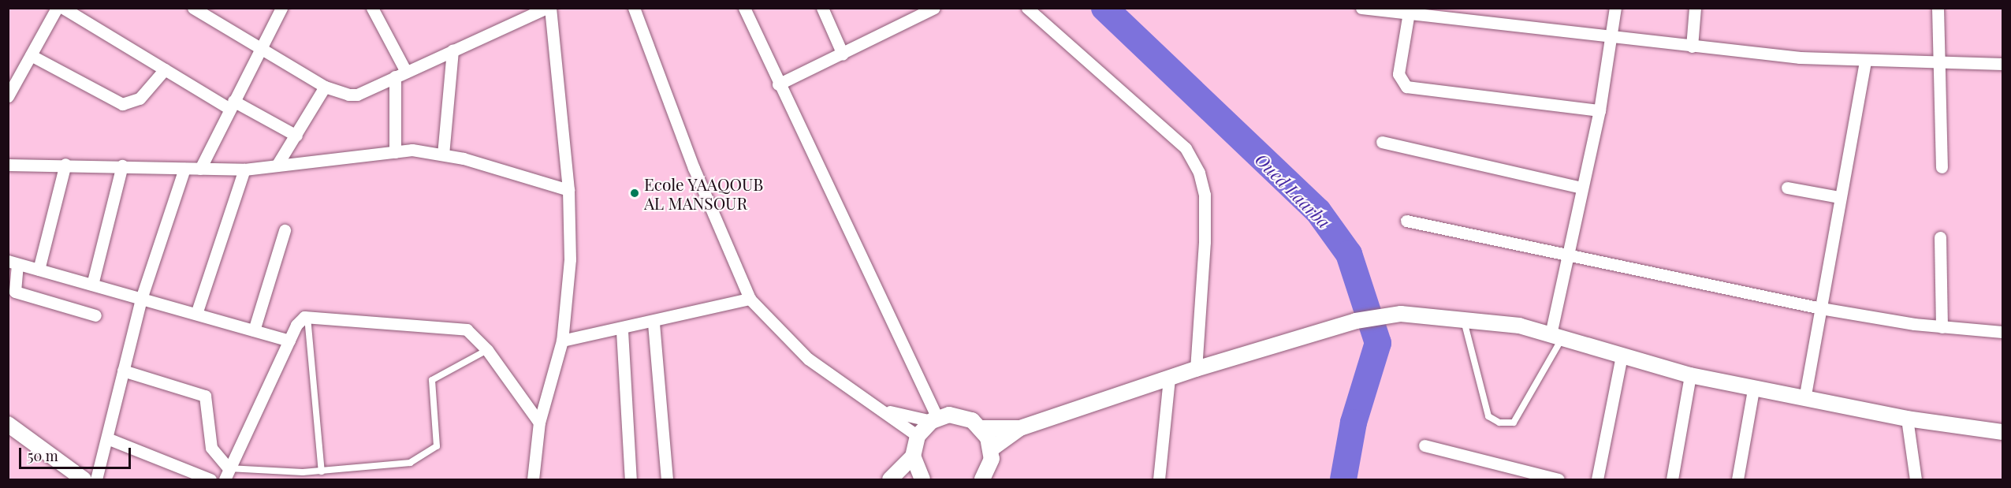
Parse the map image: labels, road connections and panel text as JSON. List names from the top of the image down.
{
  "water": ["Oued Laarba"],
  "places": ["Ecole YAAQOUB AL MANSOUR"],
  "scale_bar": "50 m"
}
